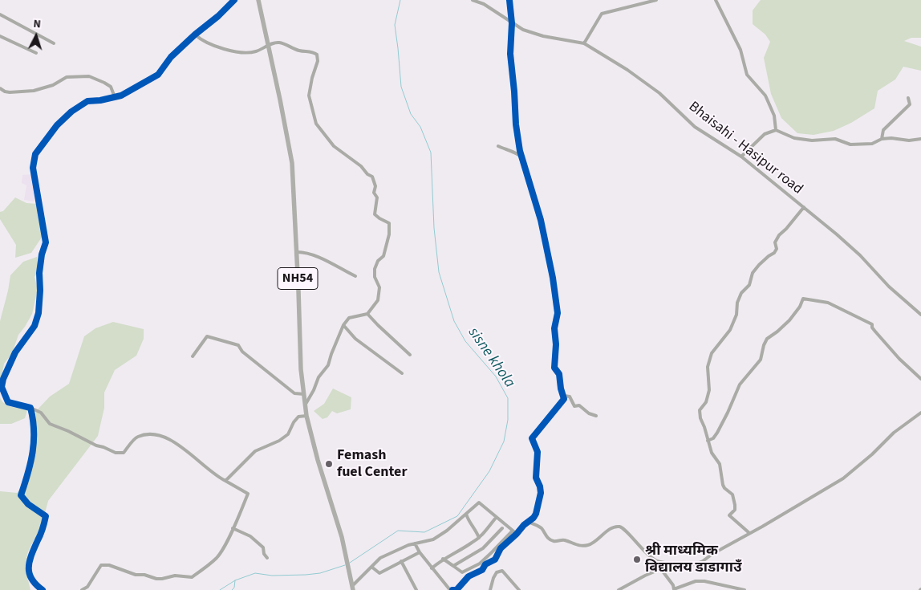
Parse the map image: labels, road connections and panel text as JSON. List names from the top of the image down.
{
  "streets": {
    "main road": ["NH54"],
    "street": ["Bhaisahi - Hasipur road"]
  },
  "water": ["sisne khola"],
  "places": ["Femash fuel Center", "श्री माध्यमिक विद्यालय डाडागाउँ"],
  "north": "top"
}
